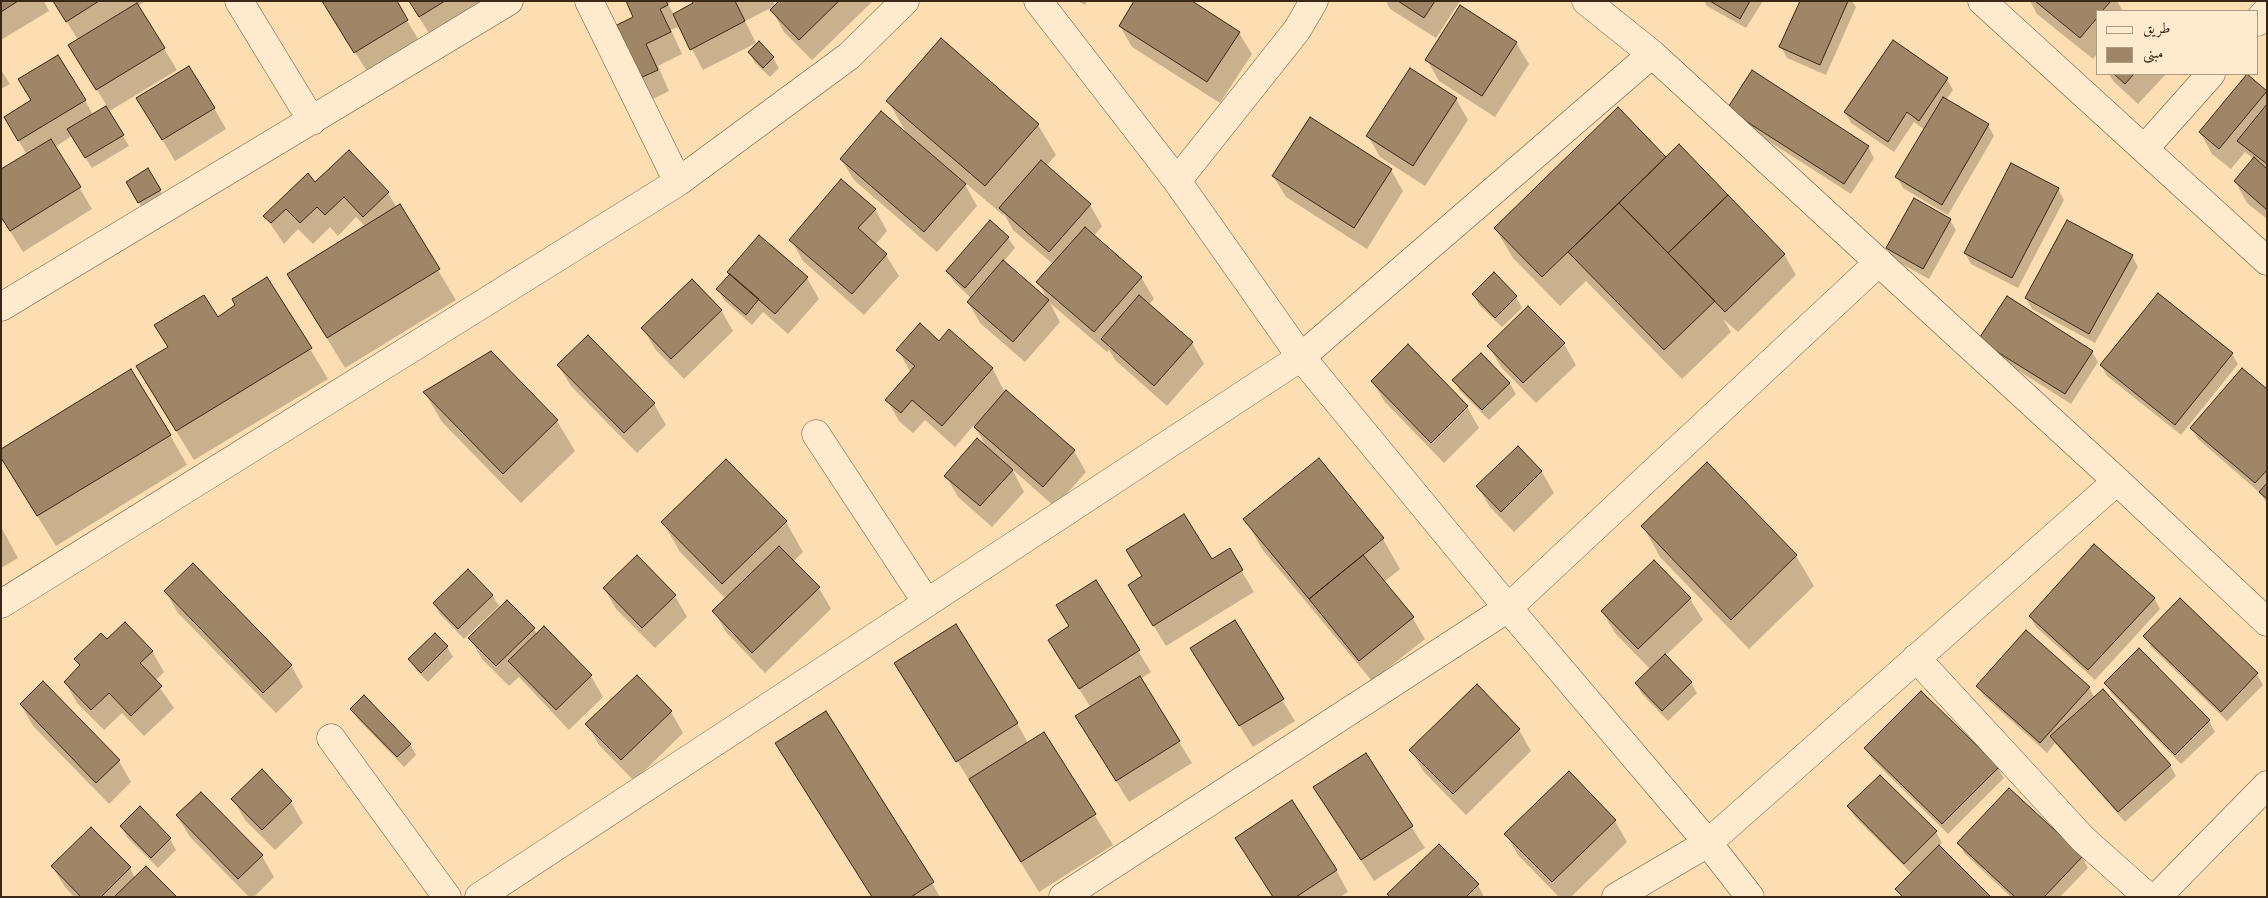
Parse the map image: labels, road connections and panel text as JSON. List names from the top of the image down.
{
  "legend": ["طريق", "مبنى"]
}
